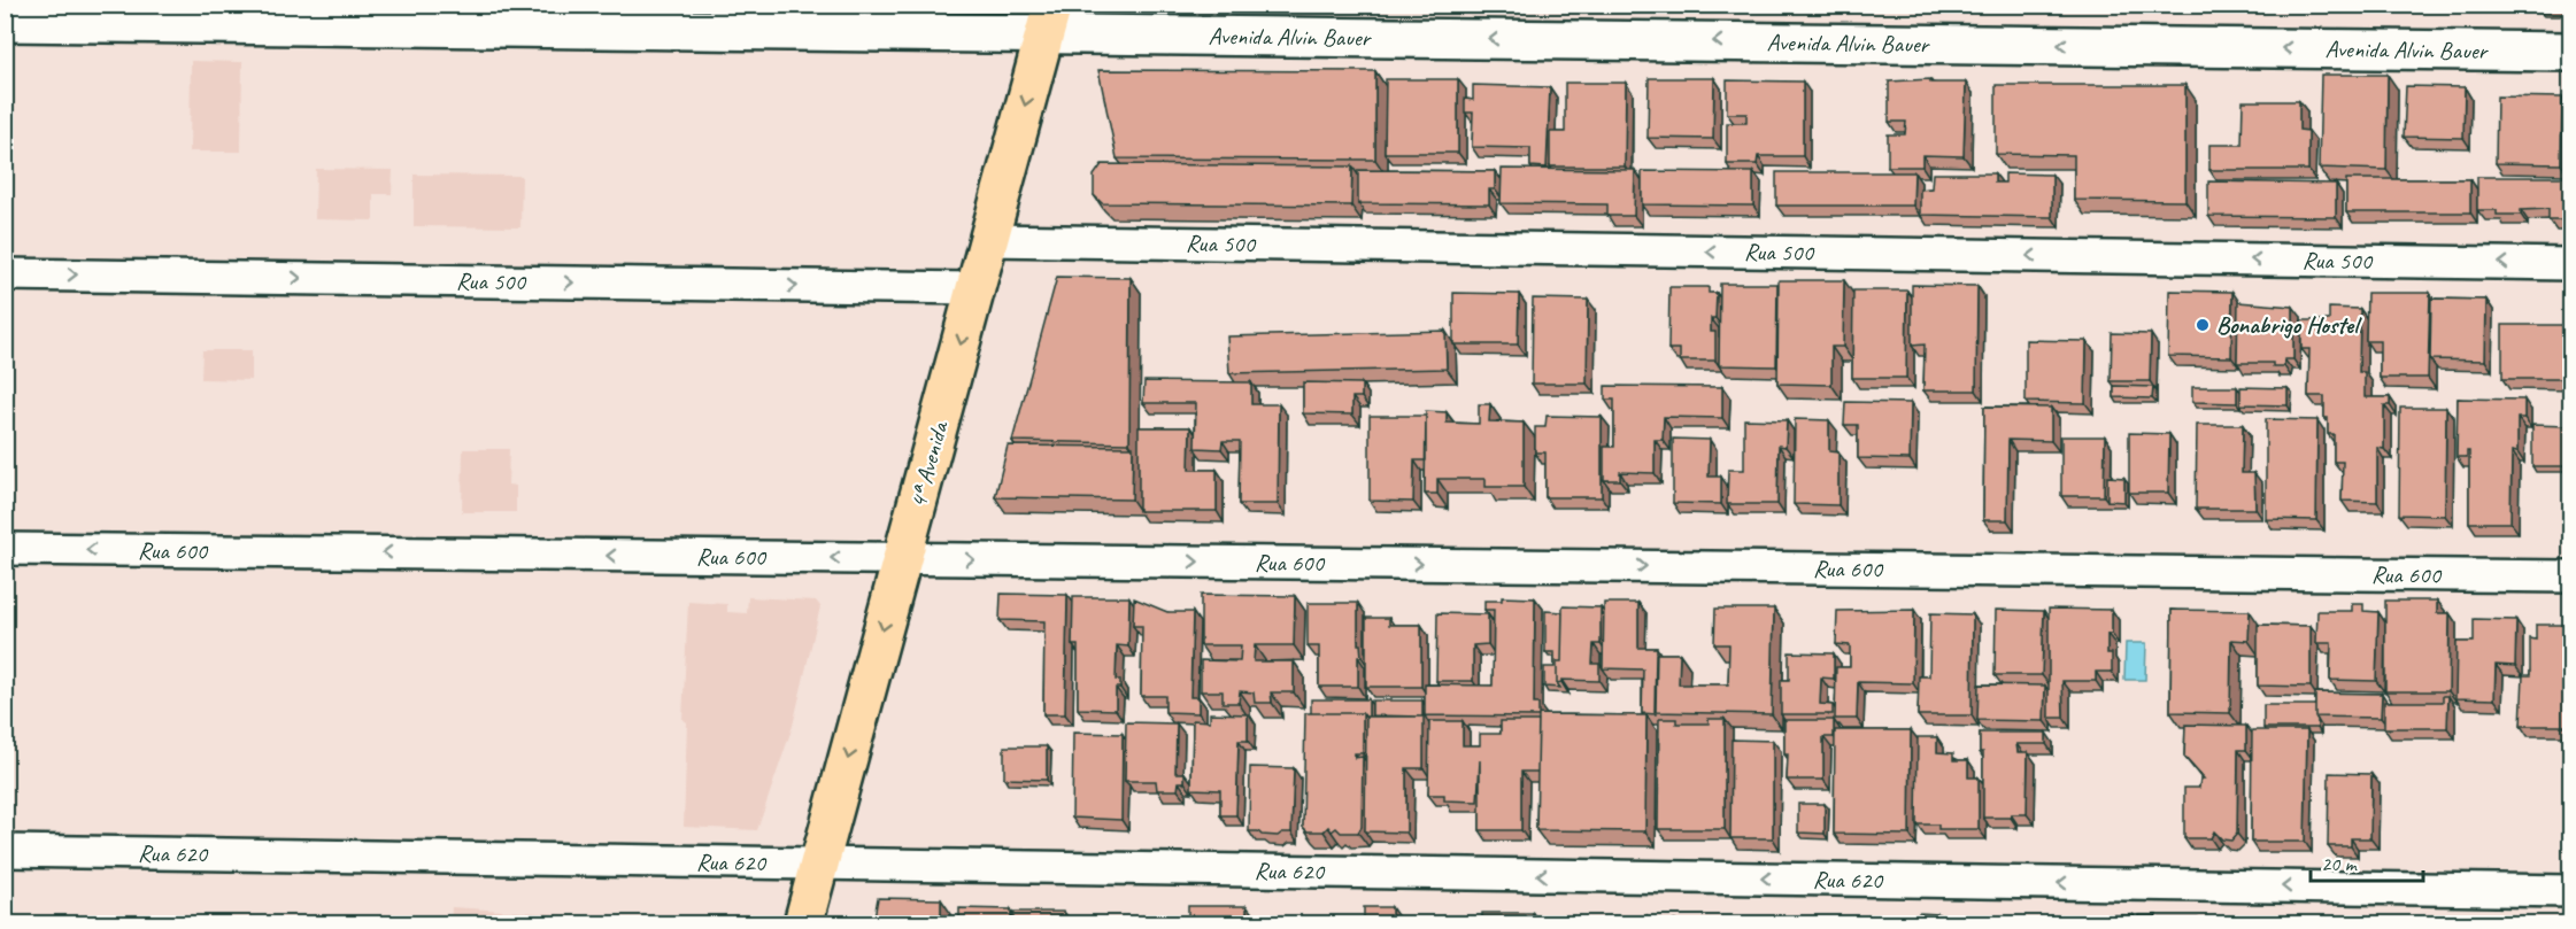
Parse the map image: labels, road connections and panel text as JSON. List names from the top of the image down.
{
  "streets": {
    "main road": ["Avenida Alvin Bauer", "4ª Avenida"],
    "street": ["Rua 500", "Rua 600", "Rua 620"]
  },
  "crossings": [
    ["Avenida Alvin Bauer", "4ª Avenida"],
    ["Rua 500", "4ª Avenida"],
    ["4ª Avenida", "Rua 600"],
    ["4ª Avenida", "Rua 620"]
  ],
  "one_way": ["Avenida Alvin Bauer", "4ª Avenida", "Rua 620"],
  "places": ["Bonabrigo Hostel"],
  "scale_bar": "20 m"
}
